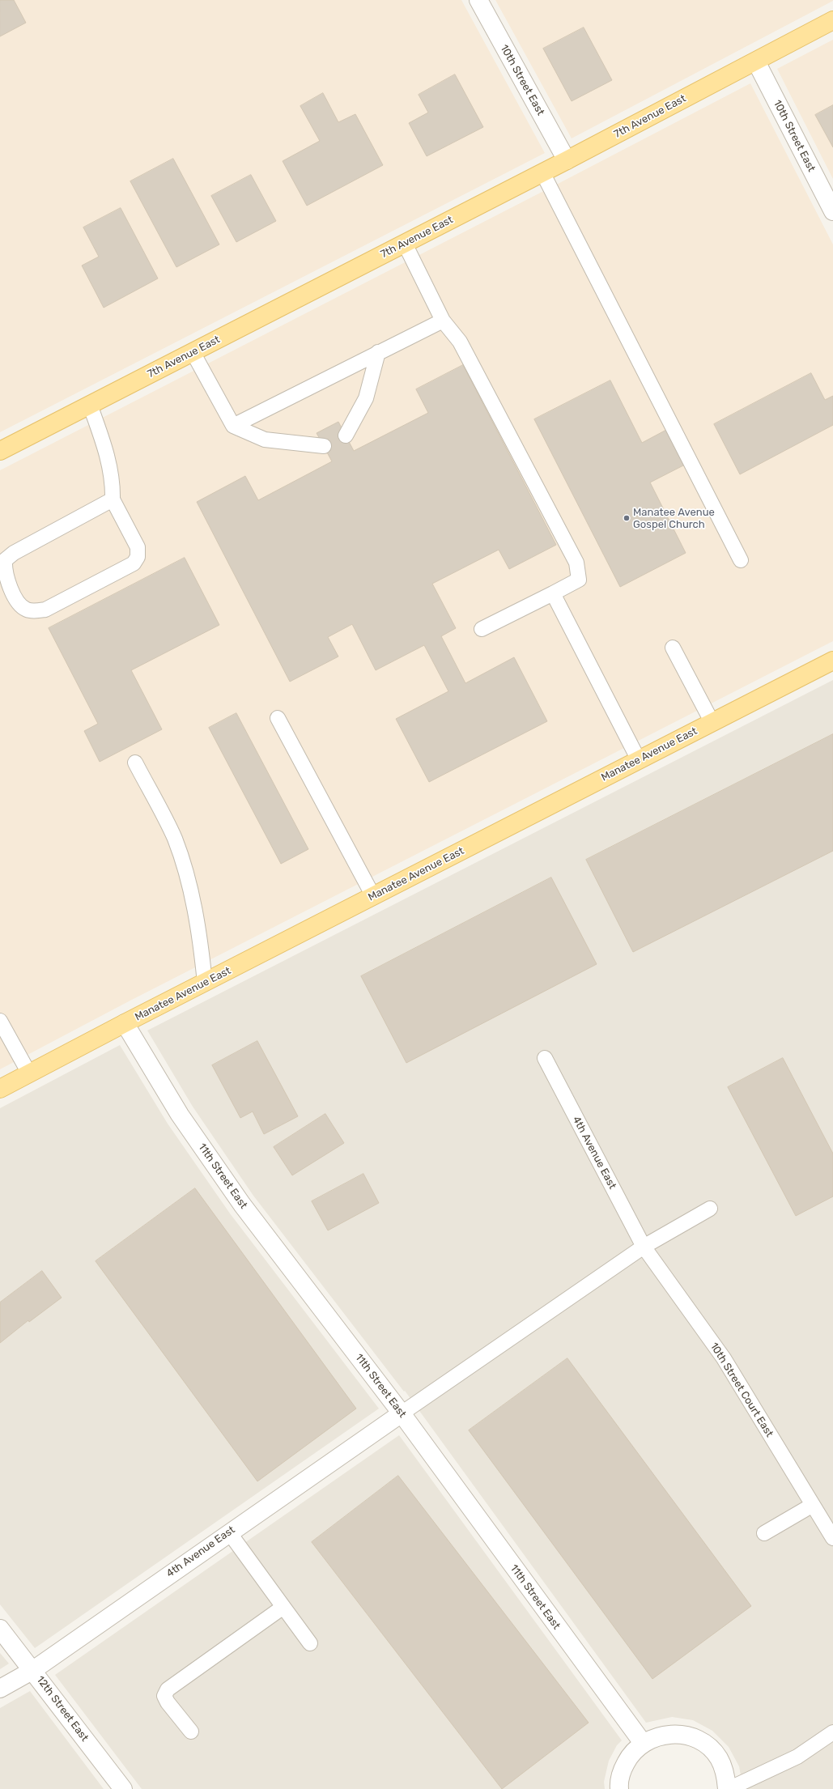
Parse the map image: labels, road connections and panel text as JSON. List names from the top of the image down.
{
  "streets": {
    "main road": ["7th Avenue East", "Manatee Avenue East"],
    "street": [
      "10th Street East",
      "4th Avenue East",
      "11th Street East",
      "12th Street East"
    ],
    "lane": ["10th Street Court East"]
  },
  "crossings": [
    ["10th Street East", "7th Avenue East"],
    ["Manatee Avenue East", "11th Street East"],
    ["4th Avenue East", "11th Street East"],
    ["4th Avenue East", "10th Street Court East"],
    ["4th Avenue East", "12th Street East"]
  ],
  "places": ["Manatee Avenue Gospel Church"]
}
